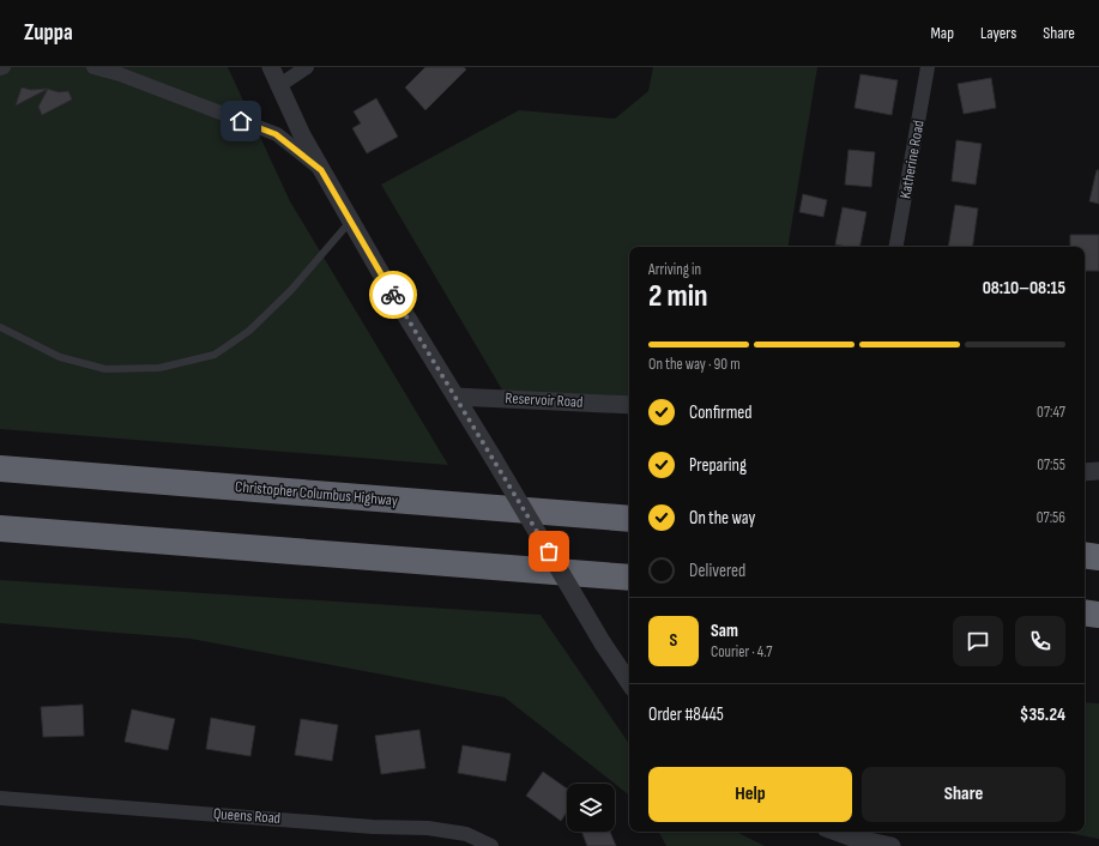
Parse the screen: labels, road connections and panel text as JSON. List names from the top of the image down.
{
  "streets": {
    "highway": ["Christopher Columbus Highway"],
    "street": ["Katherine Road", "Reservoir Road", "Queens Road"]
  },
  "page": {
    "header": "Zuppa",
    "nav": ["Map", "Layers", "Share"],
    "heading": ["2 min", "Arriving in", "08:10–08:15"],
    "panel": [
      "Sam",
      "Courier · 4.7",
      "Order #8445",
      "$35.24"
    ],
    "bar": "On the way · 90 m",
    "list": [
      ["Confirmed", "07:47"],
      ["Preparing", "07:55"],
      ["On the way", "07:56"],
      "Delivered"
    ],
    "round": "S",
    "buttons": ["Help", "Share"]
  }
}
